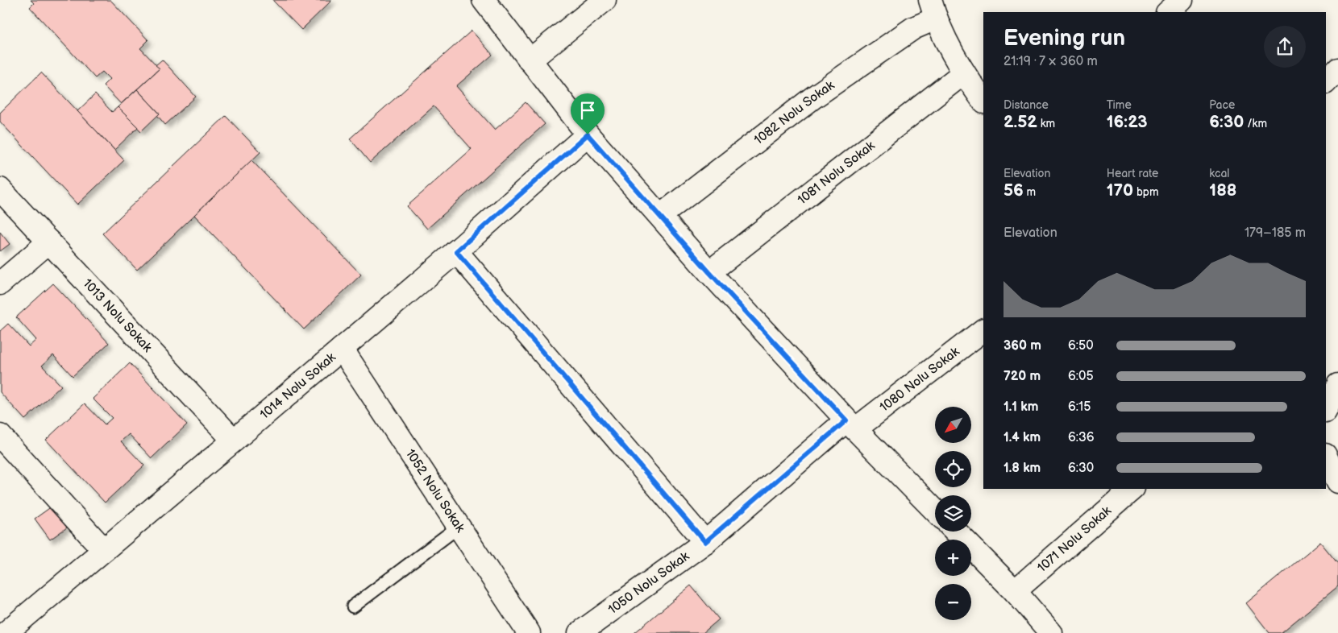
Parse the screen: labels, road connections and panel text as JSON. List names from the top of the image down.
{
  "streets": {
    "street": [
      "1082 Nolu Sokak",
      "1081 Nolu Sokak",
      "1013 Nolu Sokak",
      "1080 Nolu Sokak",
      "1014 Nolu Sokak",
      "1052 Nolu Sokak",
      "1071 Nolu Sokak",
      "1050 Nolu Sokak"
    ]
  },
  "crossings": [
    ["1013 Nolu Sokak", "1014 Nolu Sokak"],
    ["1080 Nolu Sokak", "1050 Nolu Sokak"],
    ["1014 Nolu Sokak", "1052 Nolu Sokak"]
  ],
  "north": "bottom left",
  "page": {
    "heading": ["Evening run", "21:19 · 7 × 360 m"],
    "stats": [
      ["Distance", "2.52 km"],
      ["Time", "16:23"],
      ["Pace", "6:30 /km"],
      ["Elevation", "56 m"],
      ["Heart rate", "170 bpm"],
      ["kcal", "188"]
    ],
    "chart": ["Elevation", "179–185 m"],
    "list": [
      {
        "name": "360 m",
        "note": "6:50"
      },
      {
        "name": "720 m",
        "note": "6:05"
      },
      {
        "name": "1.1 km",
        "note": "6:15"
      },
      {
        "name": "1.4 km",
        "note": "6:36"
      },
      {
        "name": "1.8 km",
        "note": "6:30"
      }
    ],
    "map_buttons": ["+", "−"]
  }
}
